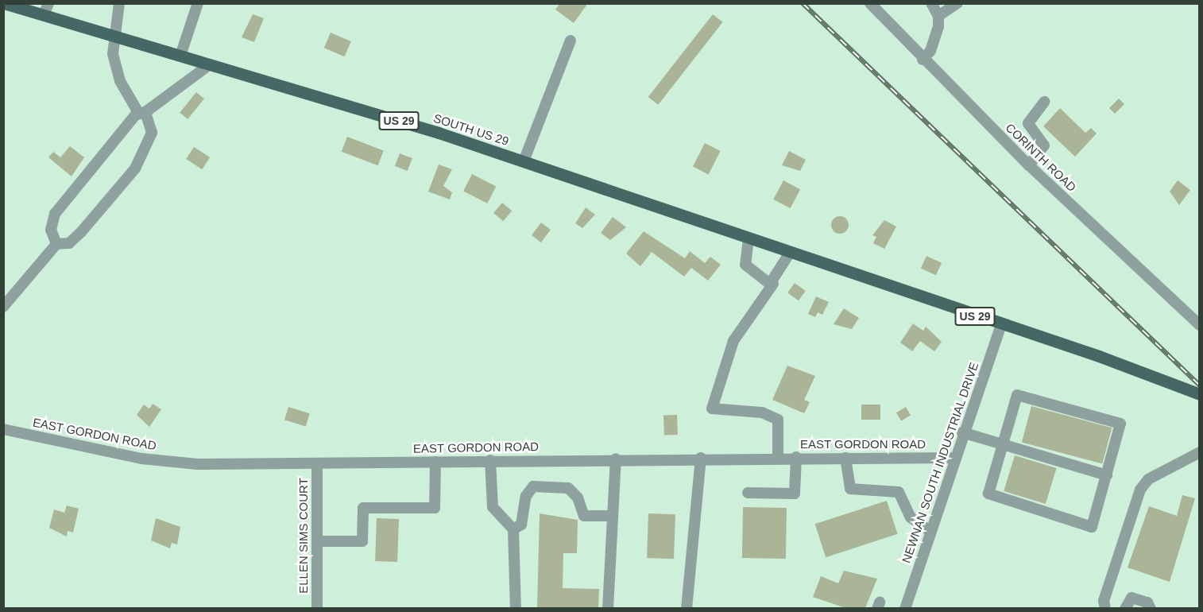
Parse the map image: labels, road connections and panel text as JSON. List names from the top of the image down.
{
  "streets": {
    "main road": ["US 29", "SOUTH US 29"],
    "street": [
      "CORINTH ROAD",
      "EAST GORDON ROAD",
      "NEWNAN SOUTH INDUSTRIAL DRIVE",
      "ELLEN SIMS COURT"
    ]
  },
  "crossings": [
    ["US 29", "SOUTH US 29"],
    ["US 29", "NEWNAN SOUTH INDUSTRIAL DRIVE"],
    ["EAST GORDON ROAD", "NEWNAN SOUTH INDUSTRIAL DRIVE"],
    ["EAST GORDON ROAD", "ELLEN SIMS COURT"]
  ]
}
